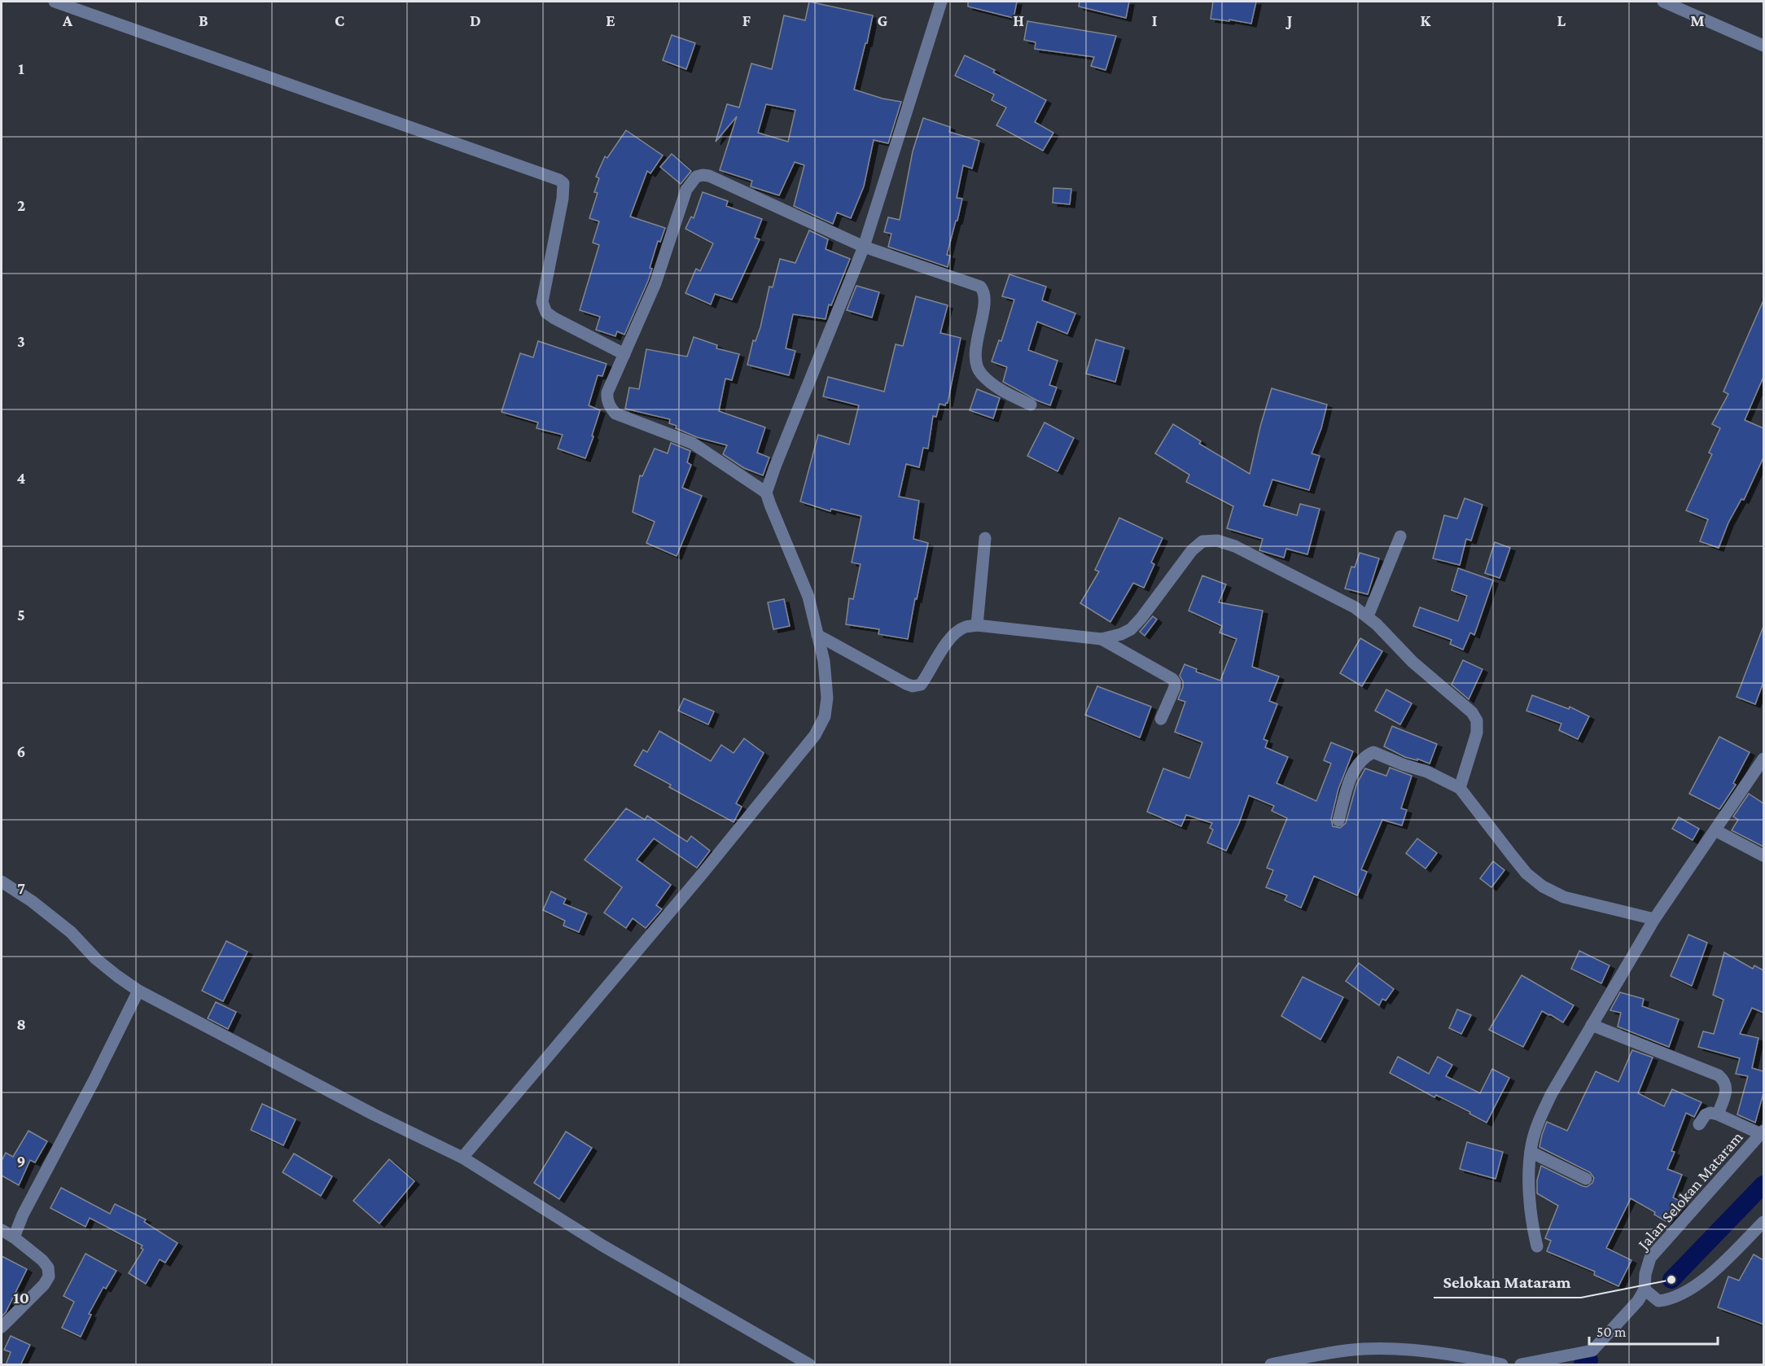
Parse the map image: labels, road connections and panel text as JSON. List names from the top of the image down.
{
  "streets": {
    "street": ["Jalan Selokan Mataram"]
  },
  "places": ["Selokan Mataram"],
  "scale_bar": "50 m",
  "grid": {
    "columns": [
      "A",
      "B",
      "C",
      "D",
      "E",
      "F",
      "G",
      "H",
      "I",
      "J",
      "K",
      "L",
      "M"
    ],
    "rows": [
      "1",
      "2",
      "3",
      "4",
      "5",
      "6",
      "7",
      "8",
      "9",
      "10"
    ]
  }
}
